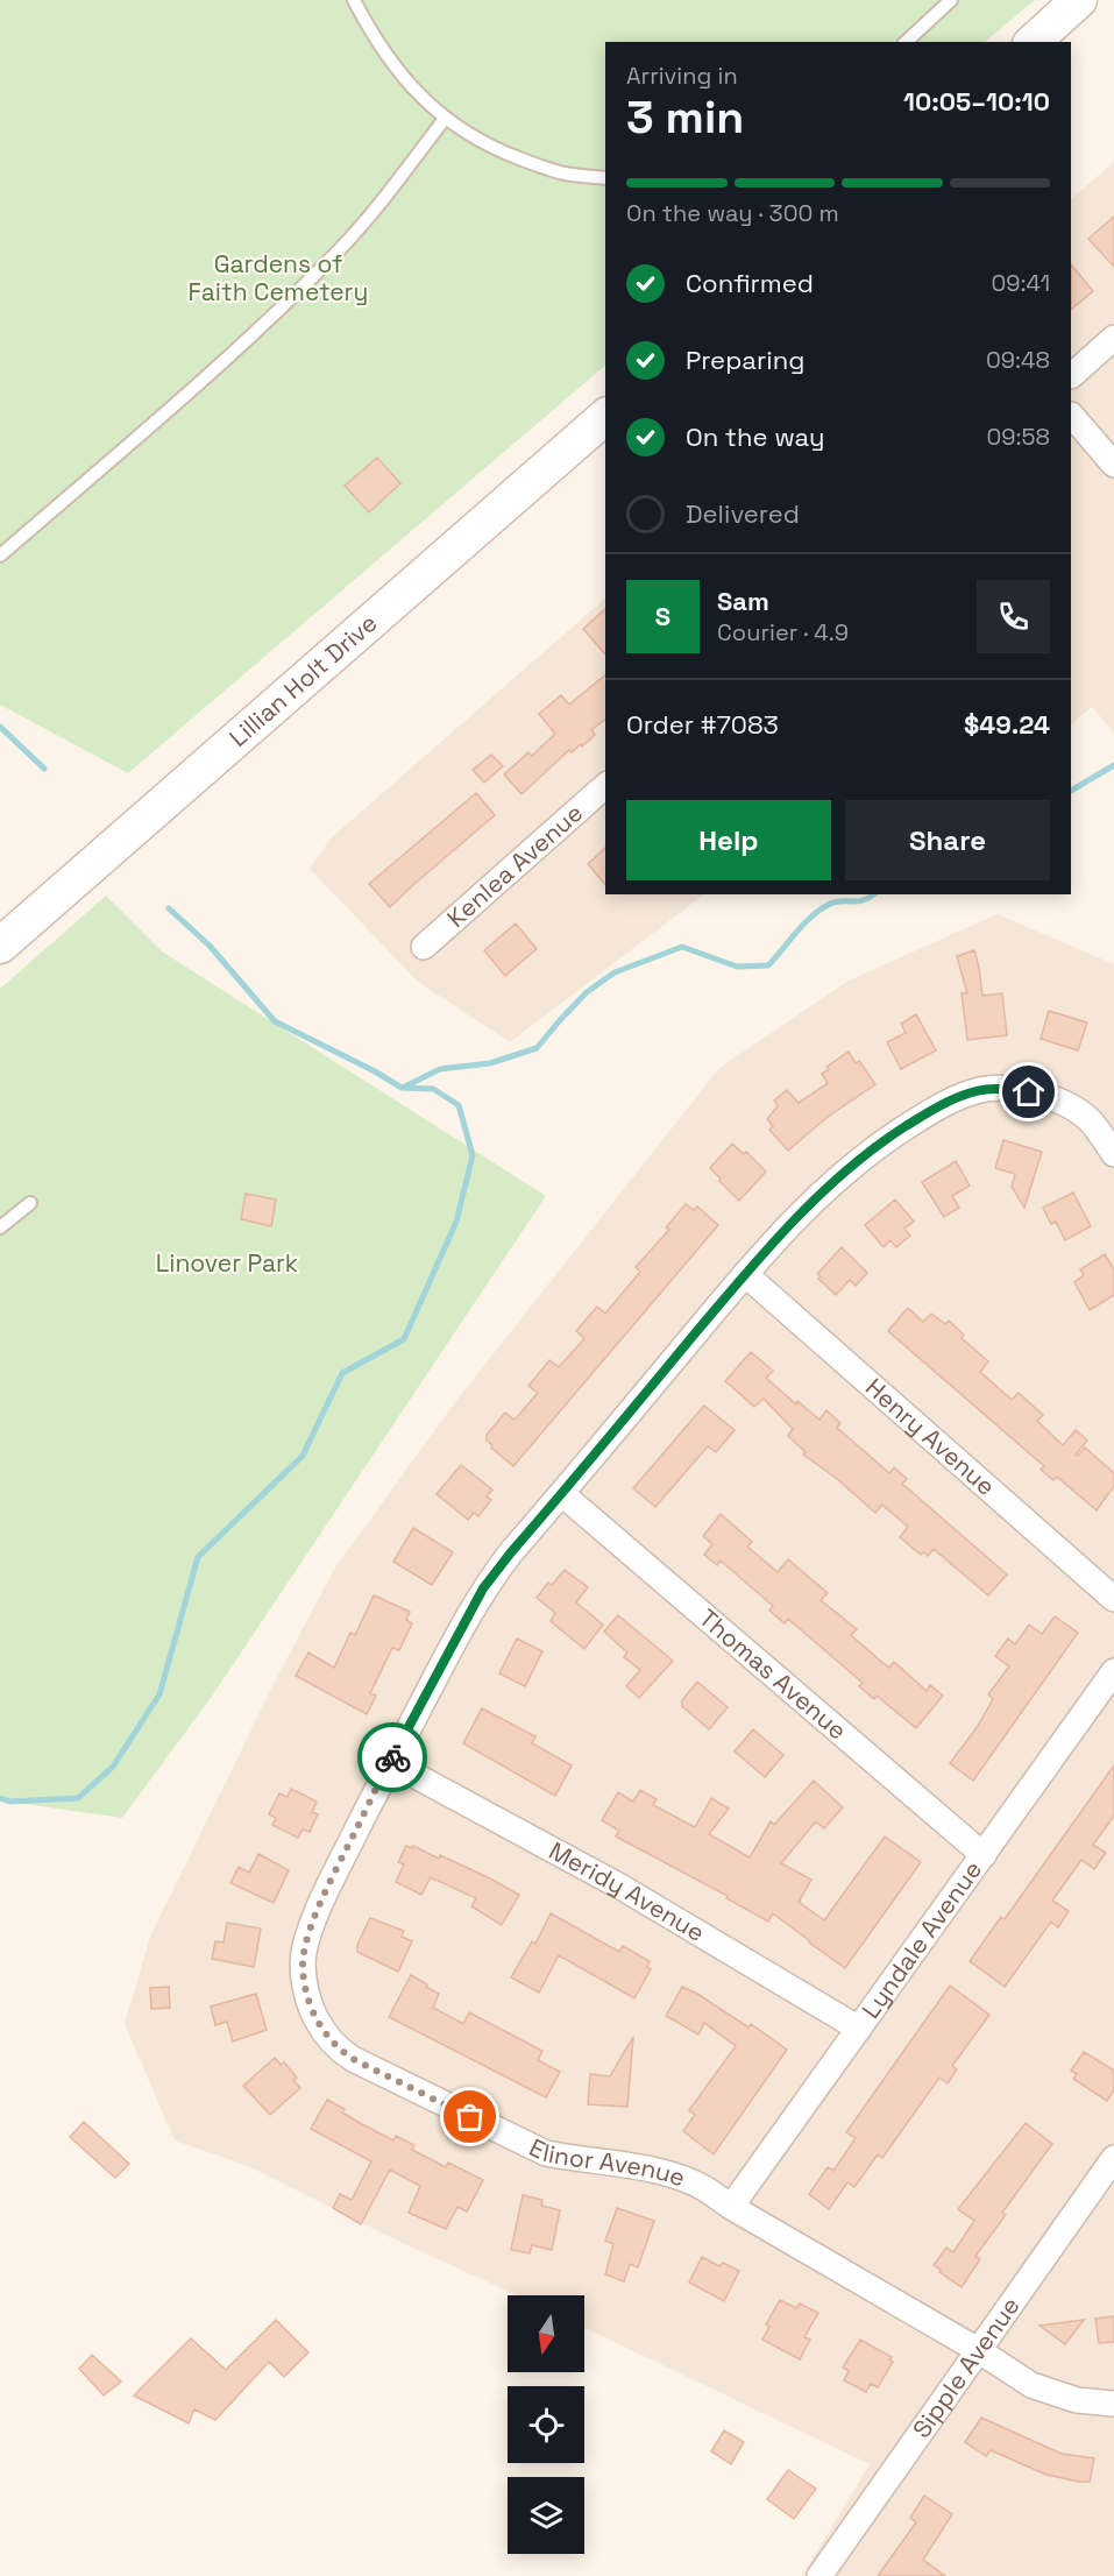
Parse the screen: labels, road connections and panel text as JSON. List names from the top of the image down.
{
  "streets": {
    "main road": ["Lillian Holt Drive"],
    "street": [
      "Kenlea Avenue",
      "Henry Avenue",
      "Thomas Avenue",
      "Meridy Avenue",
      "Lyndale Avenue",
      "Elinor Avenue",
      "Sipple Avenue"
    ]
  },
  "crossings": [
    ["Henry Avenue", "Elinor Avenue"],
    ["Thomas Avenue", "Lyndale Avenue"],
    ["Thomas Avenue", "Elinor Avenue"],
    ["Meridy Avenue", "Lyndale Avenue"],
    ["Meridy Avenue", "Elinor Avenue"],
    ["Lyndale Avenue", "Elinor Avenue"],
    ["Elinor Avenue", "Sipple Avenue"]
  ],
  "parks": ["Gardens of Faith Cemetery", "Linover Park"],
  "north": "bottom",
  "page": {
    "heading": ["3 min", "Arriving in", "10:05–10:10"],
    "panel": [
      "Sam",
      "Courier · 4.9",
      "Order #7083",
      "$49.24"
    ],
    "bar": "On the way · 300 m",
    "list": [
      ["Confirmed", "09:41"],
      ["Preparing", "09:48"],
      ["On the way", "09:58"],
      "Delivered"
    ],
    "round": "S",
    "buttons": ["Help", "Share"]
  }
}
